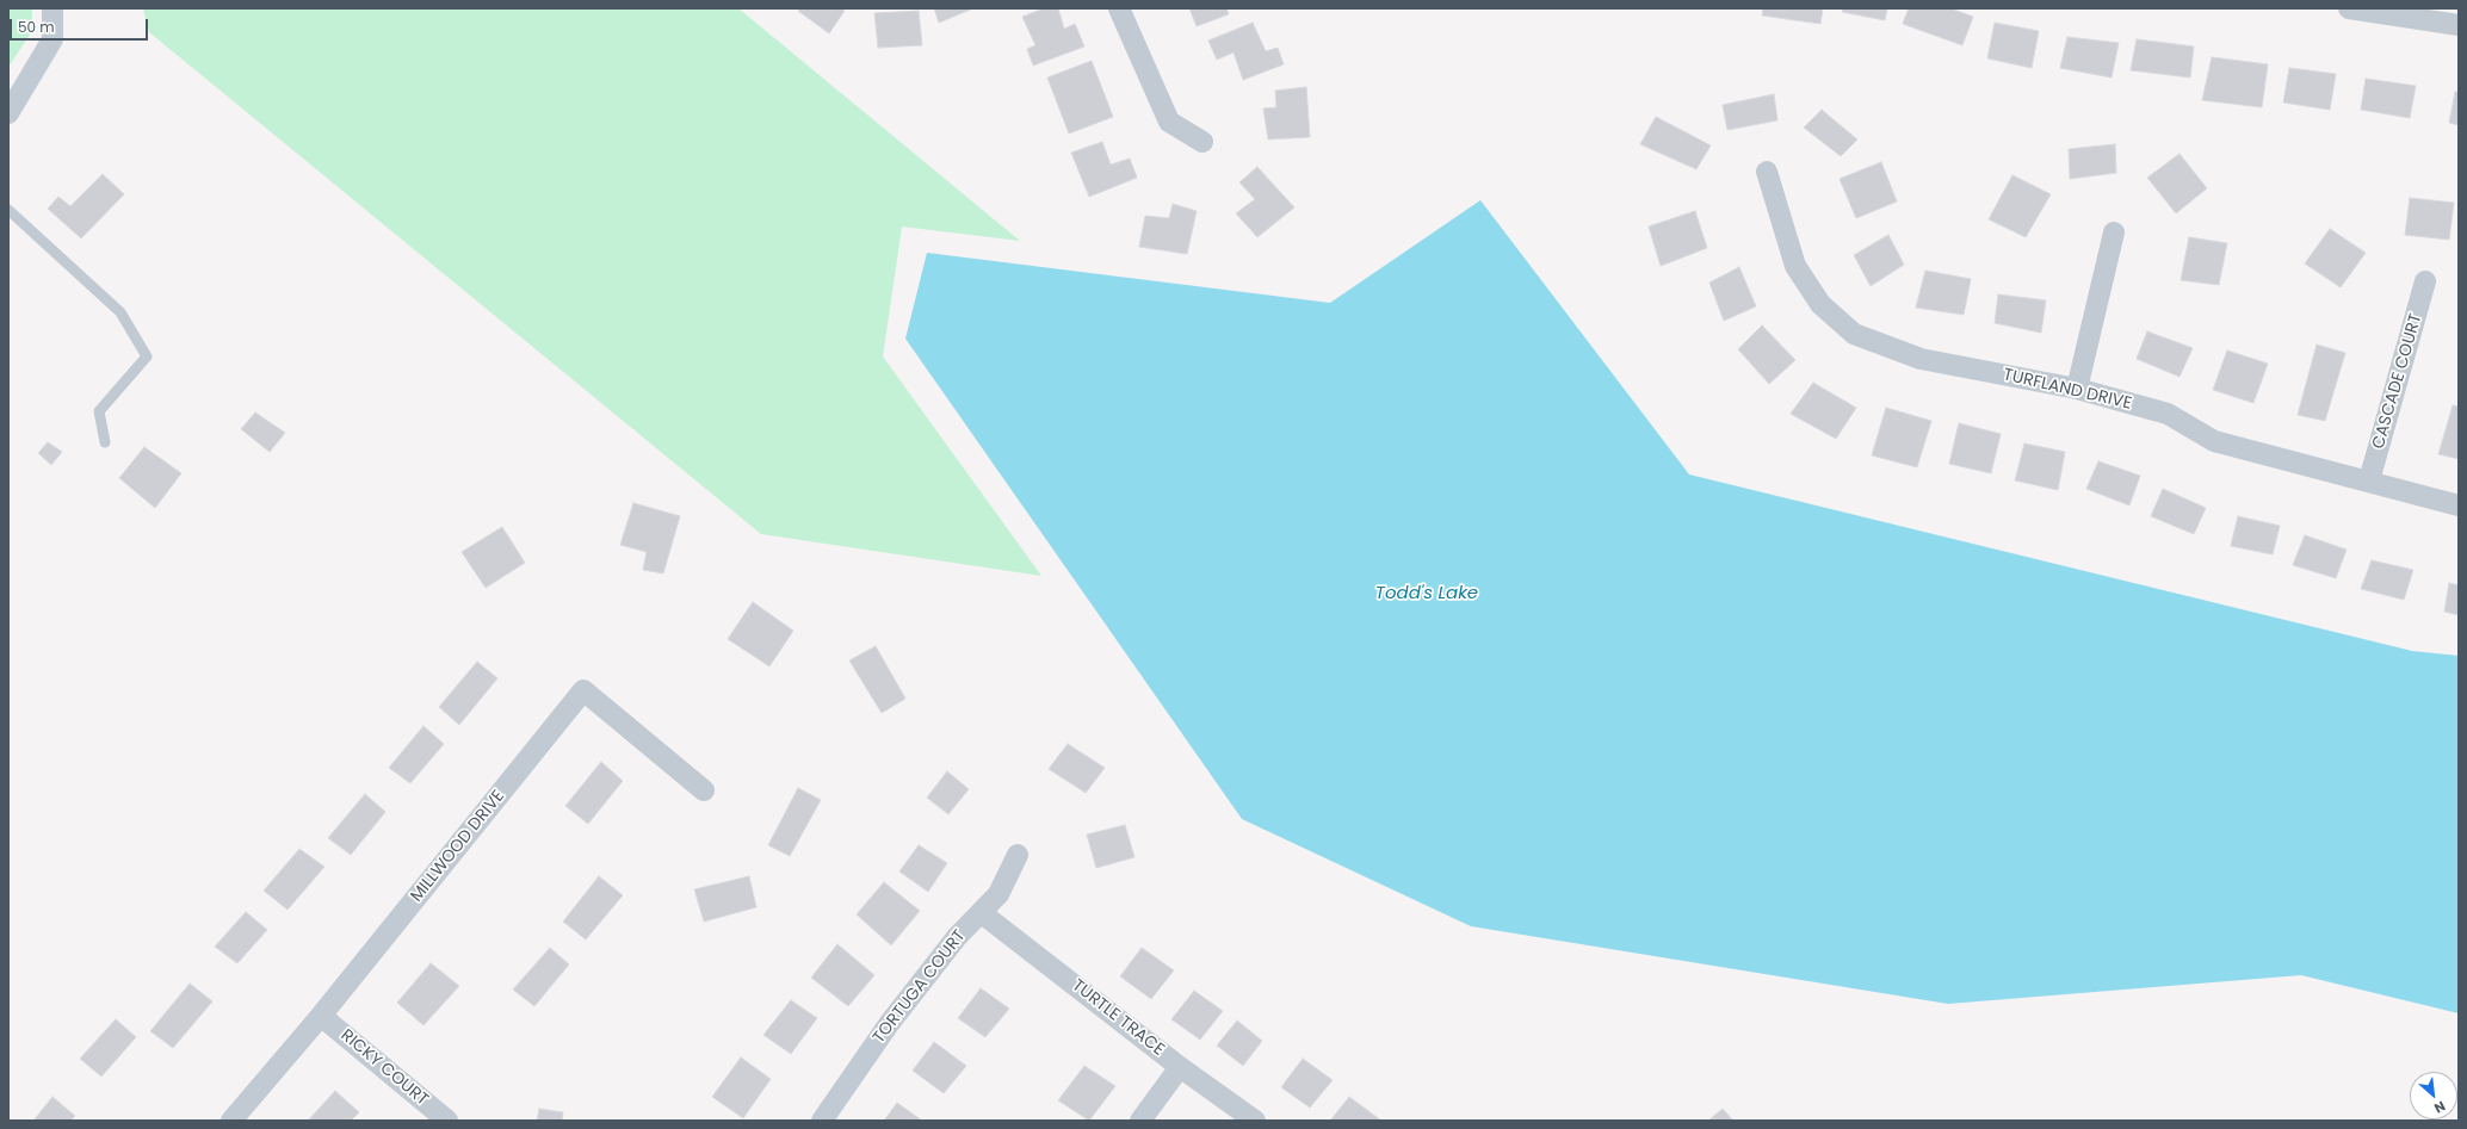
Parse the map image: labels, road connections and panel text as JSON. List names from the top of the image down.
{
  "streets": {
    "street": [
      "CASCADE COURT",
      "TURFLAND DRIVE",
      "MILLWOOD DRIVE",
      "TORTUGA COURT",
      "TURTLE TRACE",
      "RICKY COURT"
    ]
  },
  "crossings": [
    ["CASCADE COURT", "TURFLAND DRIVE"],
    ["MILLWOOD DRIVE", "RICKY COURT"],
    ["TORTUGA COURT", "TURTLE TRACE"]
  ],
  "water": ["Todd's Lake"],
  "scale_bar": "50 m",
  "north": "bottom right"
}
